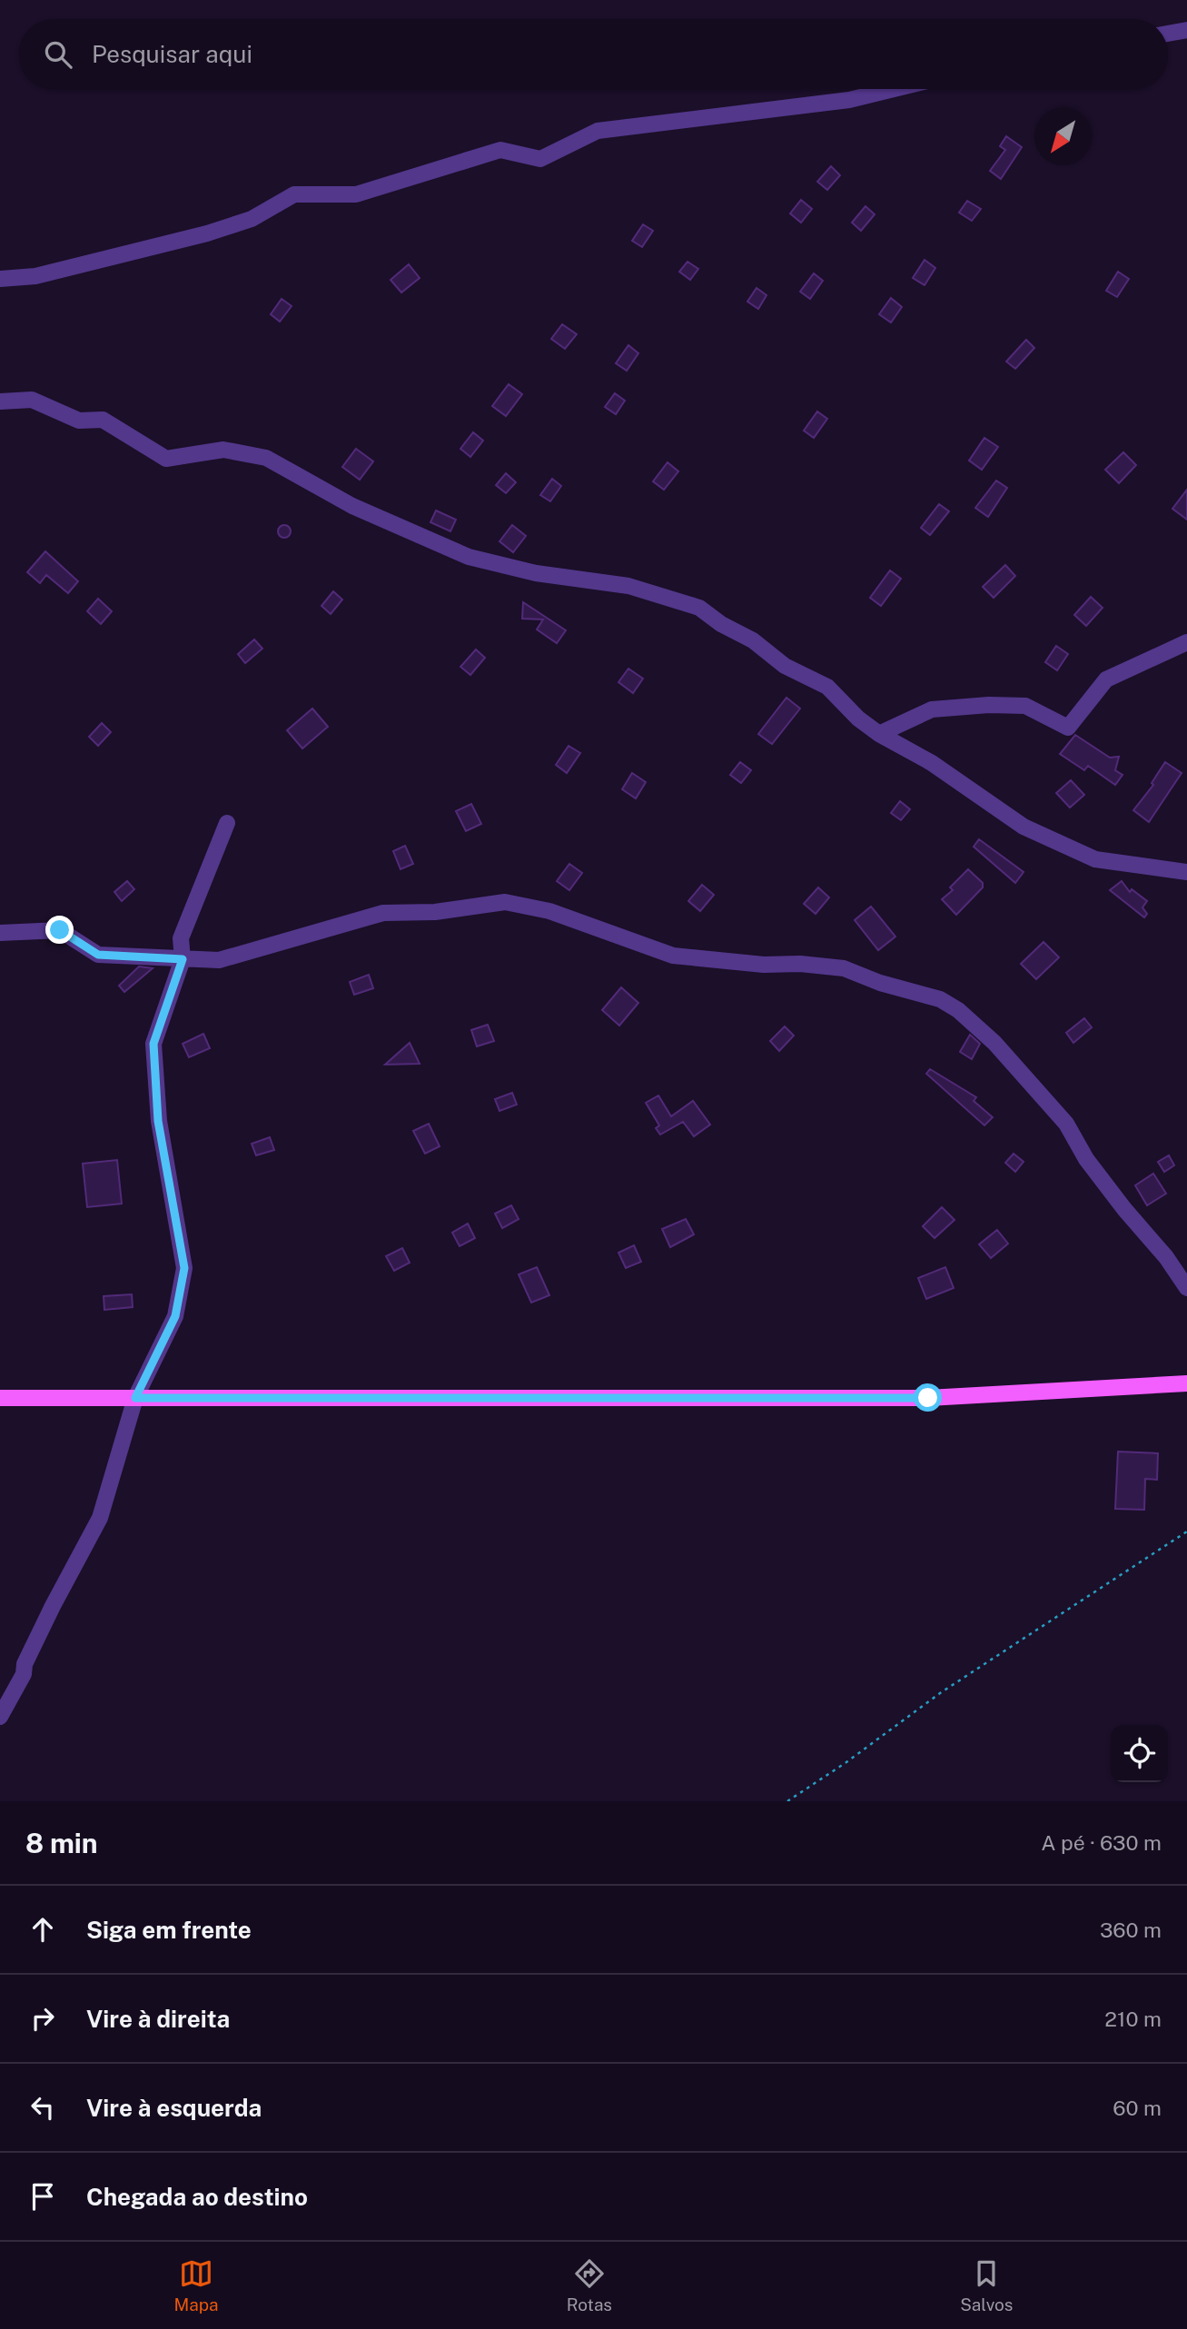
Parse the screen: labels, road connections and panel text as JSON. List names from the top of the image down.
{
  "north": "bottom left",
  "page": {
    "search": "Pesquisar aqui",
    "heading": ["8 min", "A pé · 630 m"],
    "list": [
      ["Siga em frente", "360 m"],
      ["Vire à direita", "210 m"],
      ["Vire à esquerda", "60 m"],
      "Chegada ao destino"
    ],
    "nav": ["Mapa", "Rotas", "Salvos"]
  }
}
